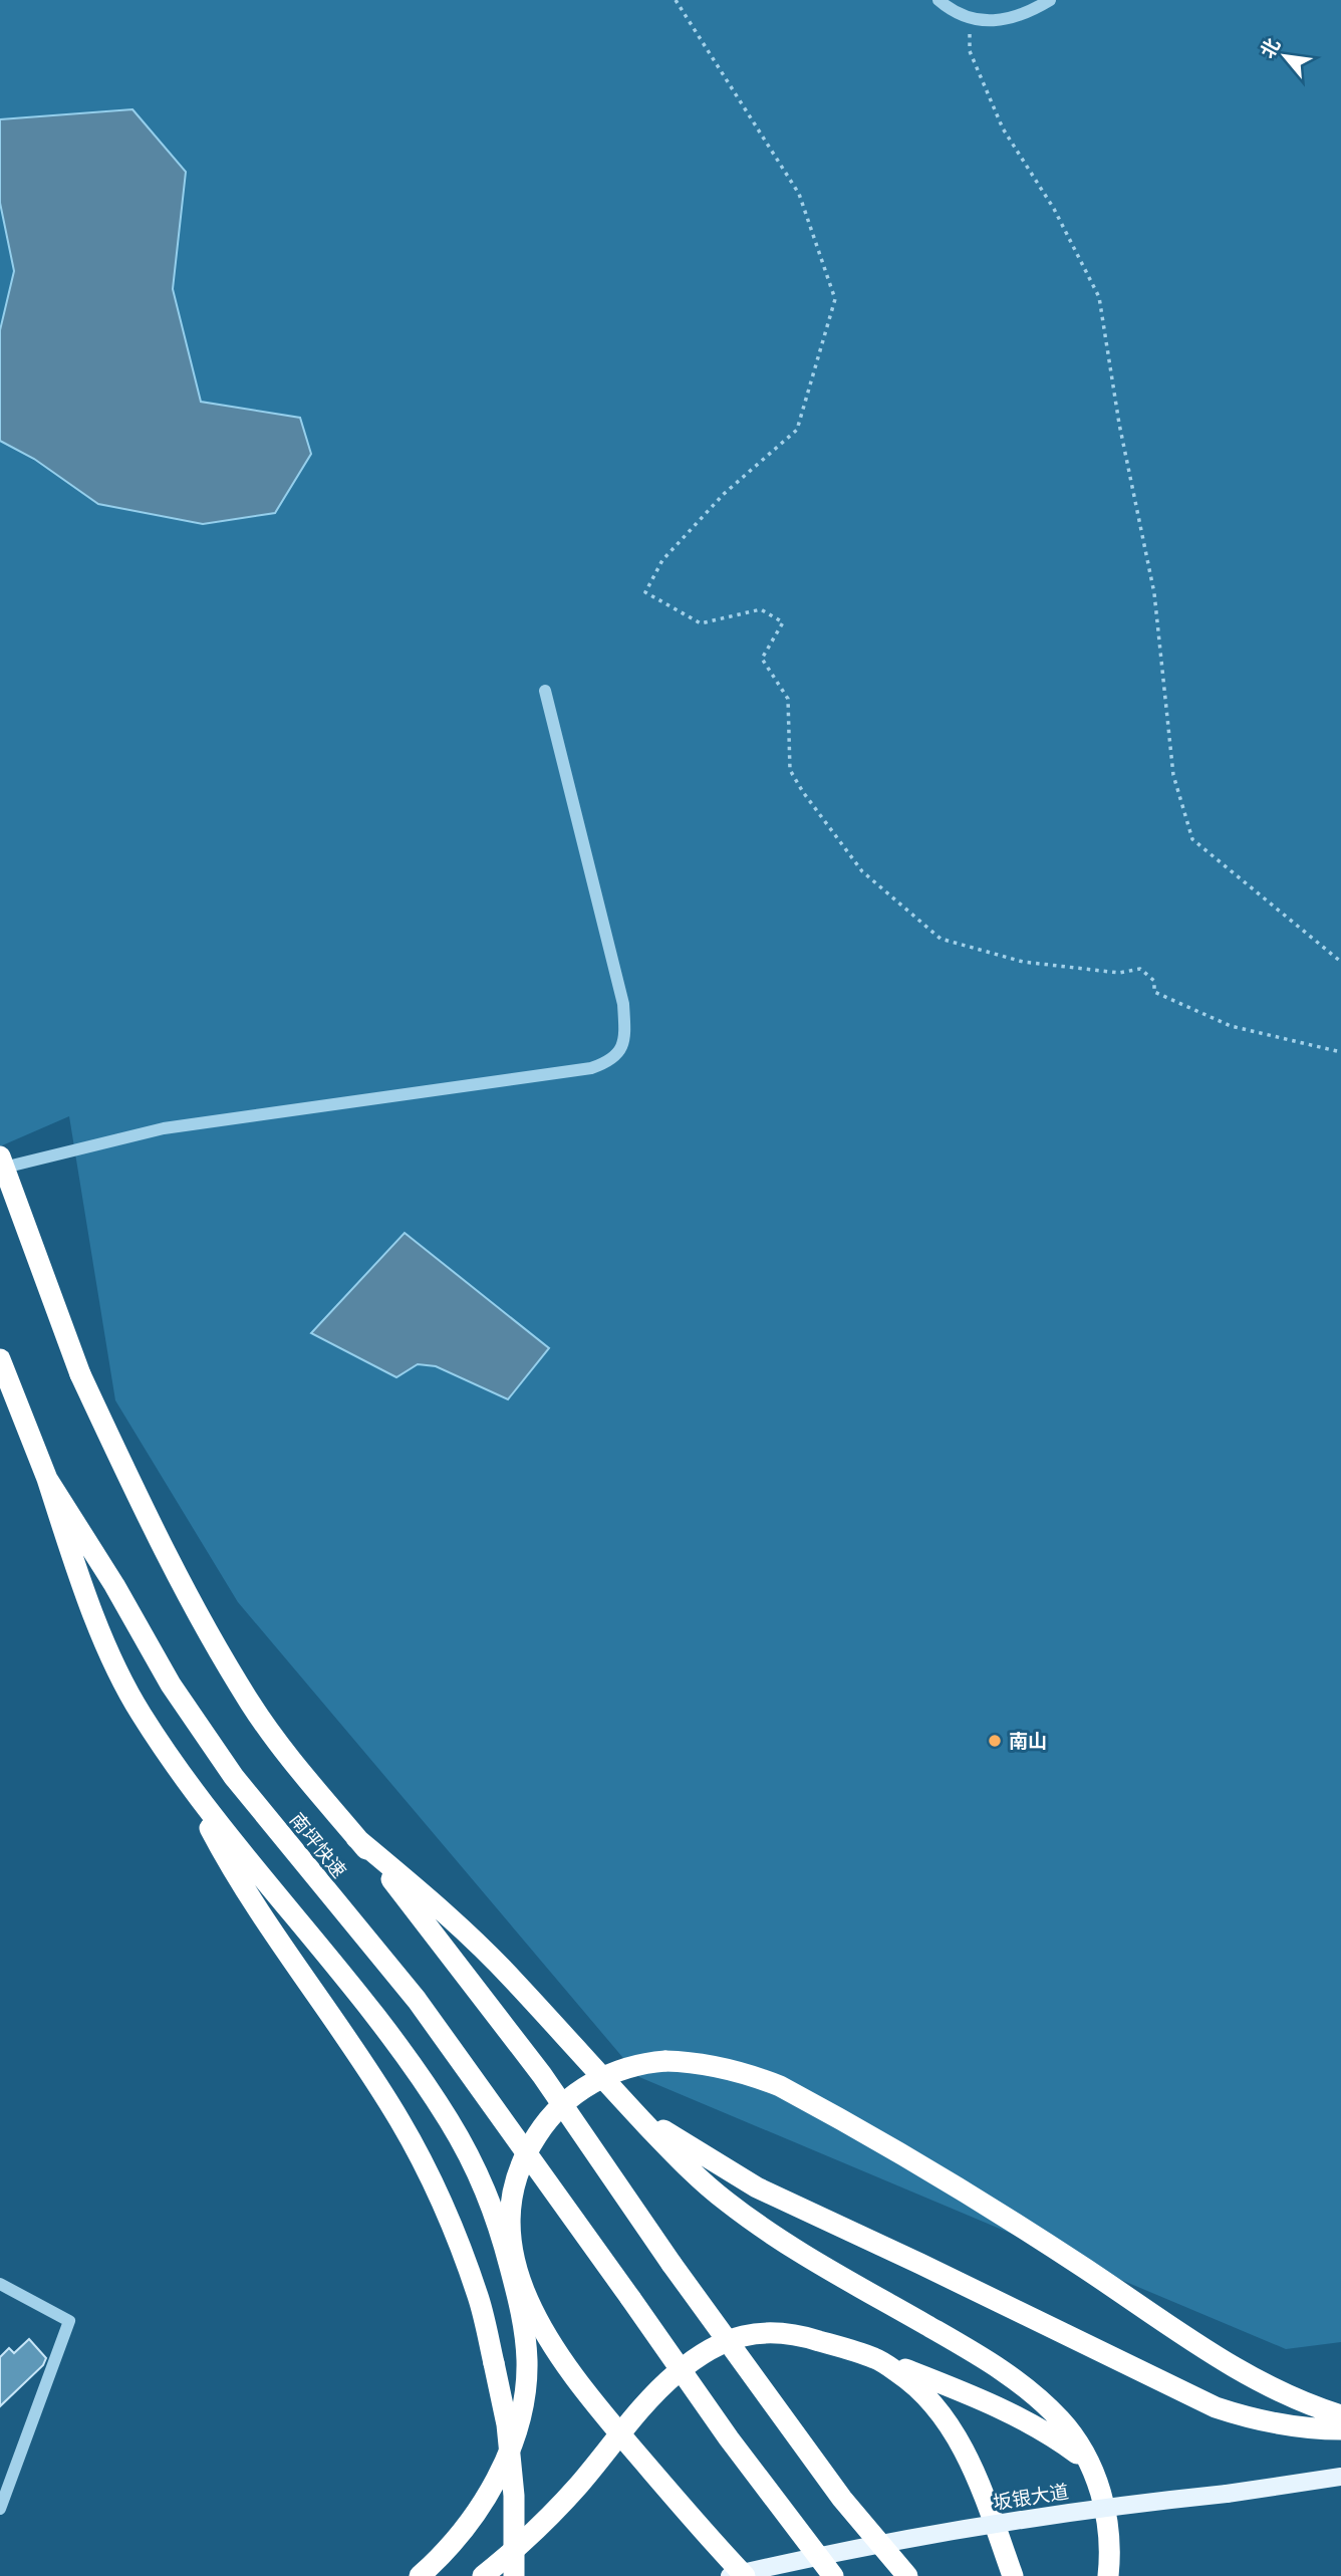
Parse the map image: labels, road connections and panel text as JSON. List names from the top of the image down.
{
  "streets": {
    "highway": ["南坪快速"],
    "main road": ["坂银大道"]
  },
  "places": ["南山"],
  "north": "top left"
}
